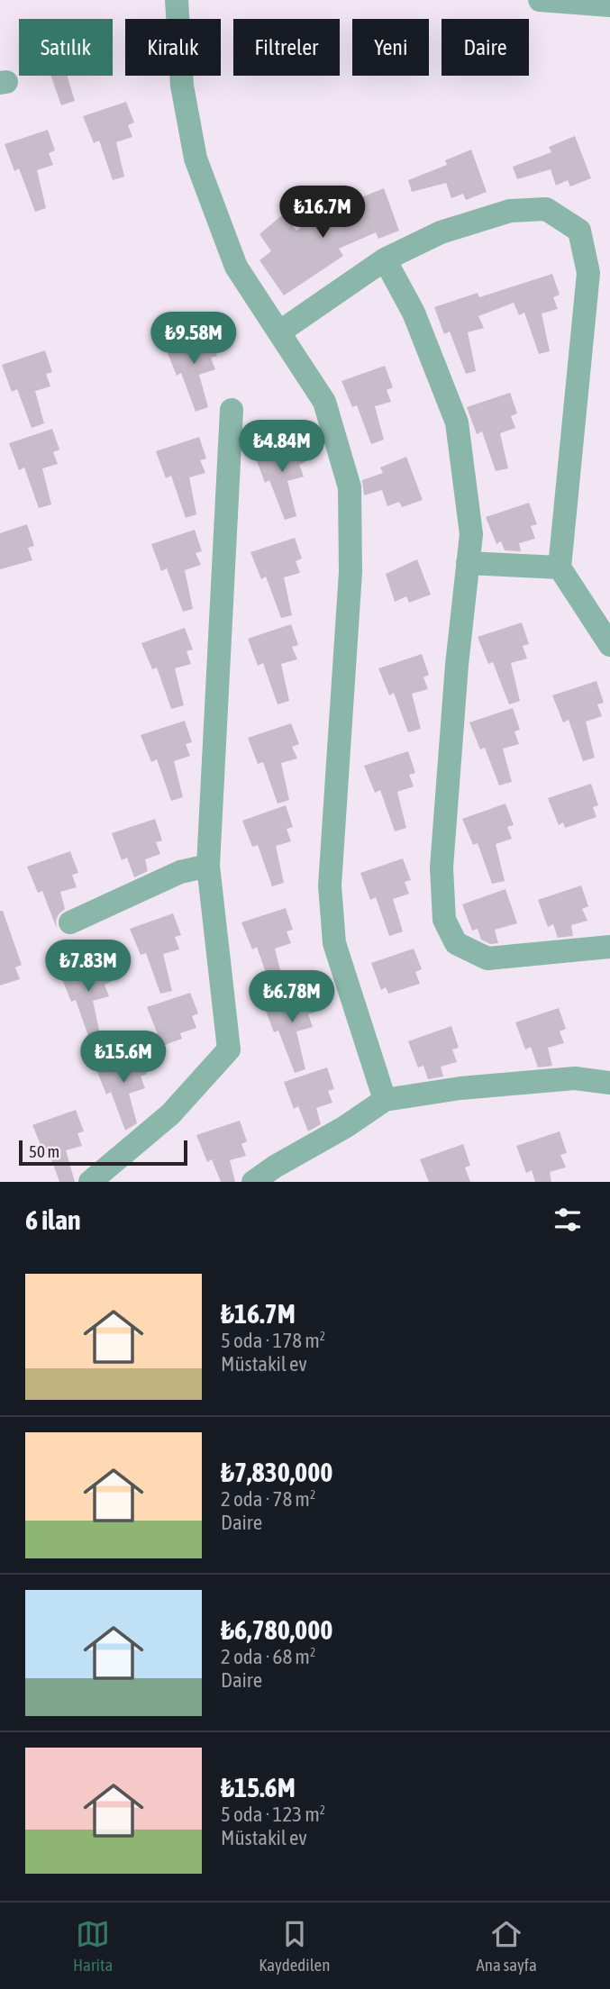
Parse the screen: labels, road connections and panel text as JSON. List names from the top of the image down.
{
  "scale_bar": "50 m",
  "page": {
    "chip": [
      "Satılık",
      "Kiralık",
      "Filtreler",
      "Yeni",
      "Daire"
    ],
    "price": [
      "₺16.7M",
      "₺9.58M",
      "₺4.84M",
      "₺7.83M",
      "₺6.78M",
      "₺15.6M"
    ],
    "scale": "50 m",
    "heading": "6 ilan",
    "list": [
      {
        "name": "₺16.7M",
        "note": "5 oda · 178 m² · Müstakil ev"
      },
      {
        "name": "₺7,830,000",
        "note": "2 oda · 78 m² · Daire"
      },
      {
        "name": "₺6,780,000",
        "note": "2 oda · 68 m² · Daire"
      },
      {
        "name": "₺15.6M",
        "note": "5 oda · 123 m² · Müstakil ev"
      }
    ],
    "tabs": ["Harita", "Kaydedilen", "Ana sayfa"]
  }
}
